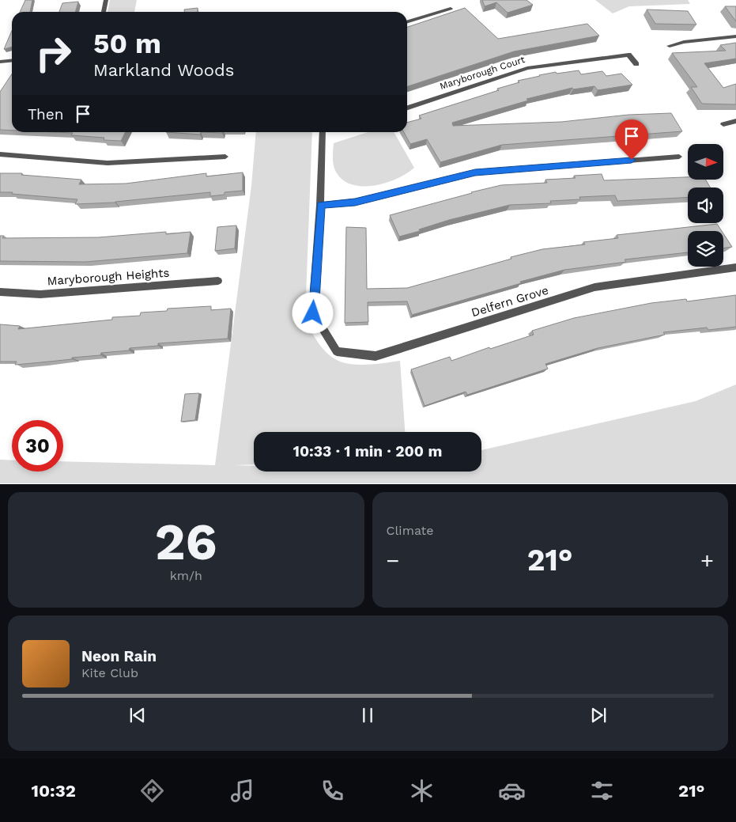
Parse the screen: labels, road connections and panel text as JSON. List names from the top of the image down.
{
  "streets": {
    "street": ["Maryborough Court", "Maryborough Heights", "Delfern Grove"]
  },
  "north": "right",
  "page": {
    "turn": ["50 m", "Markland Woods"],
    "then": "Then",
    "limit": "30",
    "trip": "10:33 · 1 min · 200 m",
    "tile": [
      ["26", "km/h"],
      "Climate"
    ],
    "heat": ["−", "21°", "+"],
    "song": ["Neon Rain", "Kite Club"],
    "tabs": ["10:32", "21°"]
  }
}
